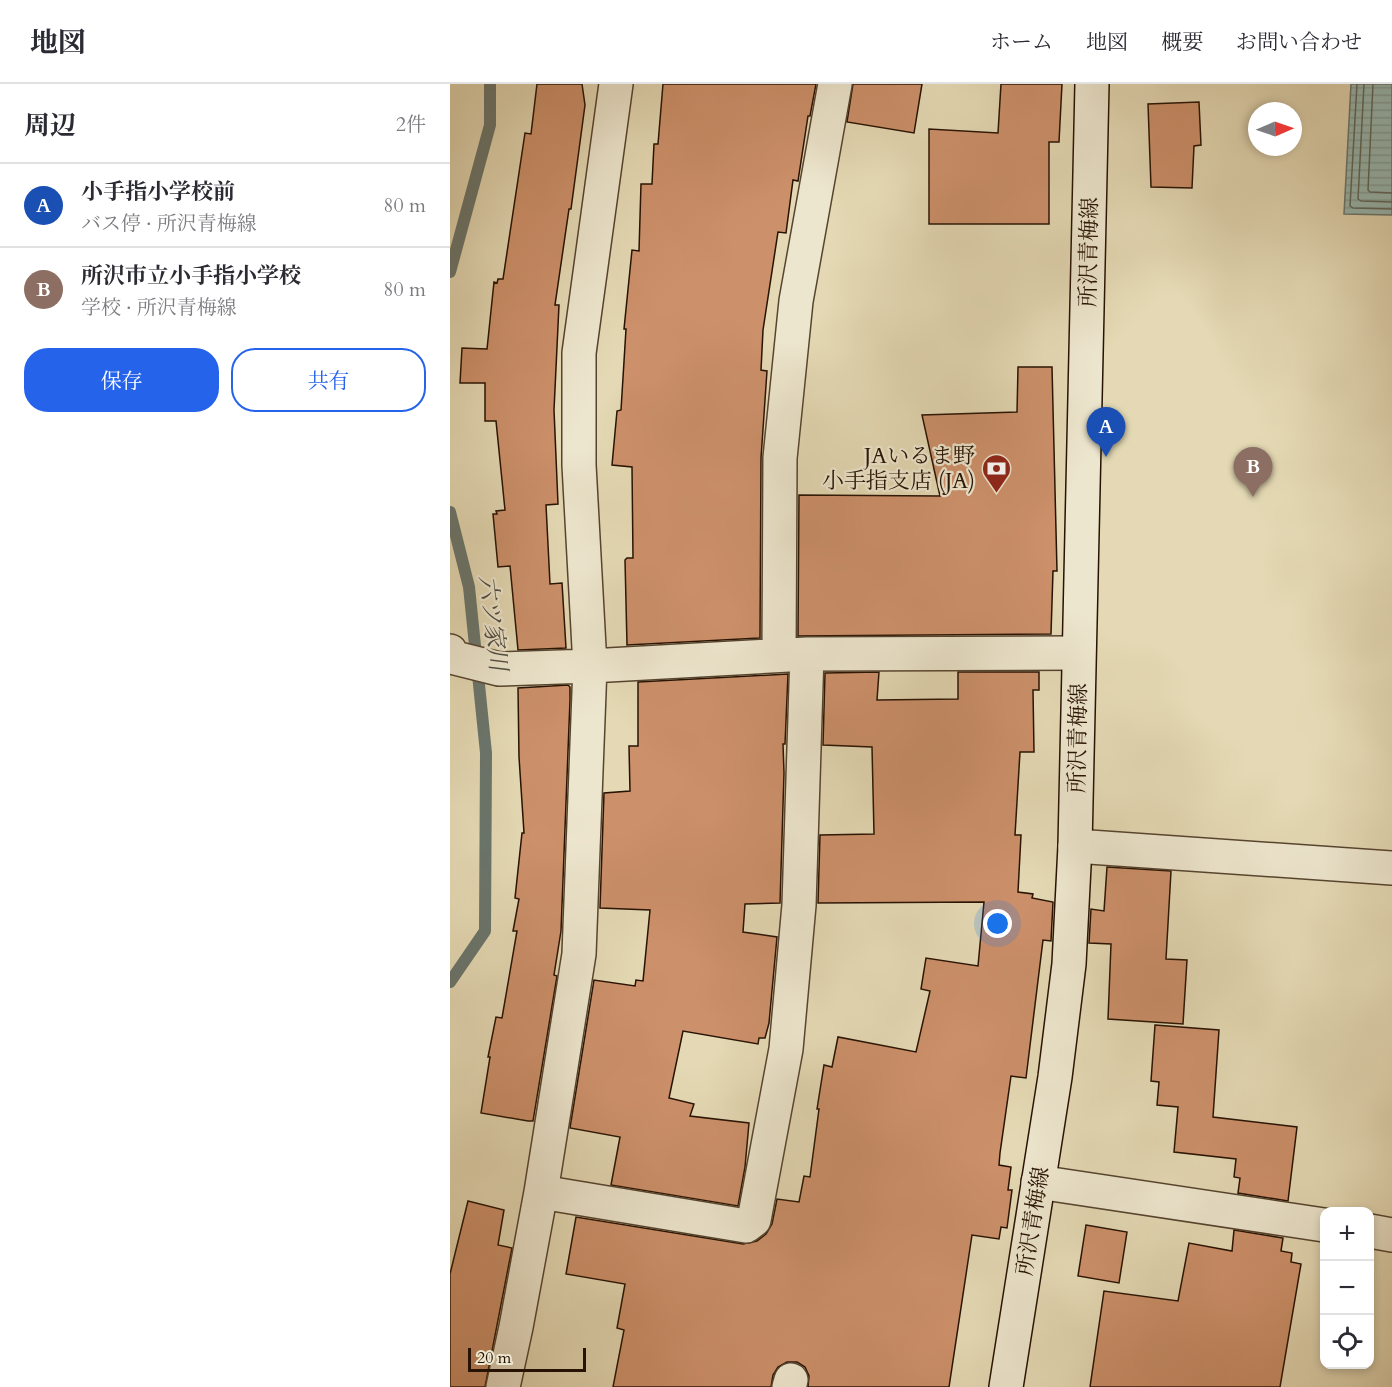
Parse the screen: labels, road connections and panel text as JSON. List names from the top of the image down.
{
  "streets": {
    "street": ["所沢青梅線"]
  },
  "water": ["六ツ家川"],
  "places": {
    "bank": ["JAいるま野 小手指支店 (JA)"]
  },
  "scale_bar": "20 m",
  "north": "right",
  "page": {
    "header": "地図",
    "nav": [
      "ホーム",
      "地図",
      "概要",
      "お問い合わせ"
    ],
    "heading": ["周辺", "2件"],
    "list": [
      {
        "mark": "A",
        "name": "小手指小学校前",
        "note": "バス停 · 所沢青梅線",
        "value": "80 m"
      },
      {
        "mark": "B",
        "name": "所沢市立小手指小学校",
        "note": "学校 · 所沢青梅線",
        "value": "80 m"
      }
    ],
    "buttons": ["保存", "共有"],
    "pins": ["A", "B"],
    "map_buttons": ["+", "−"],
    "scale": "20 m"
  }
}
